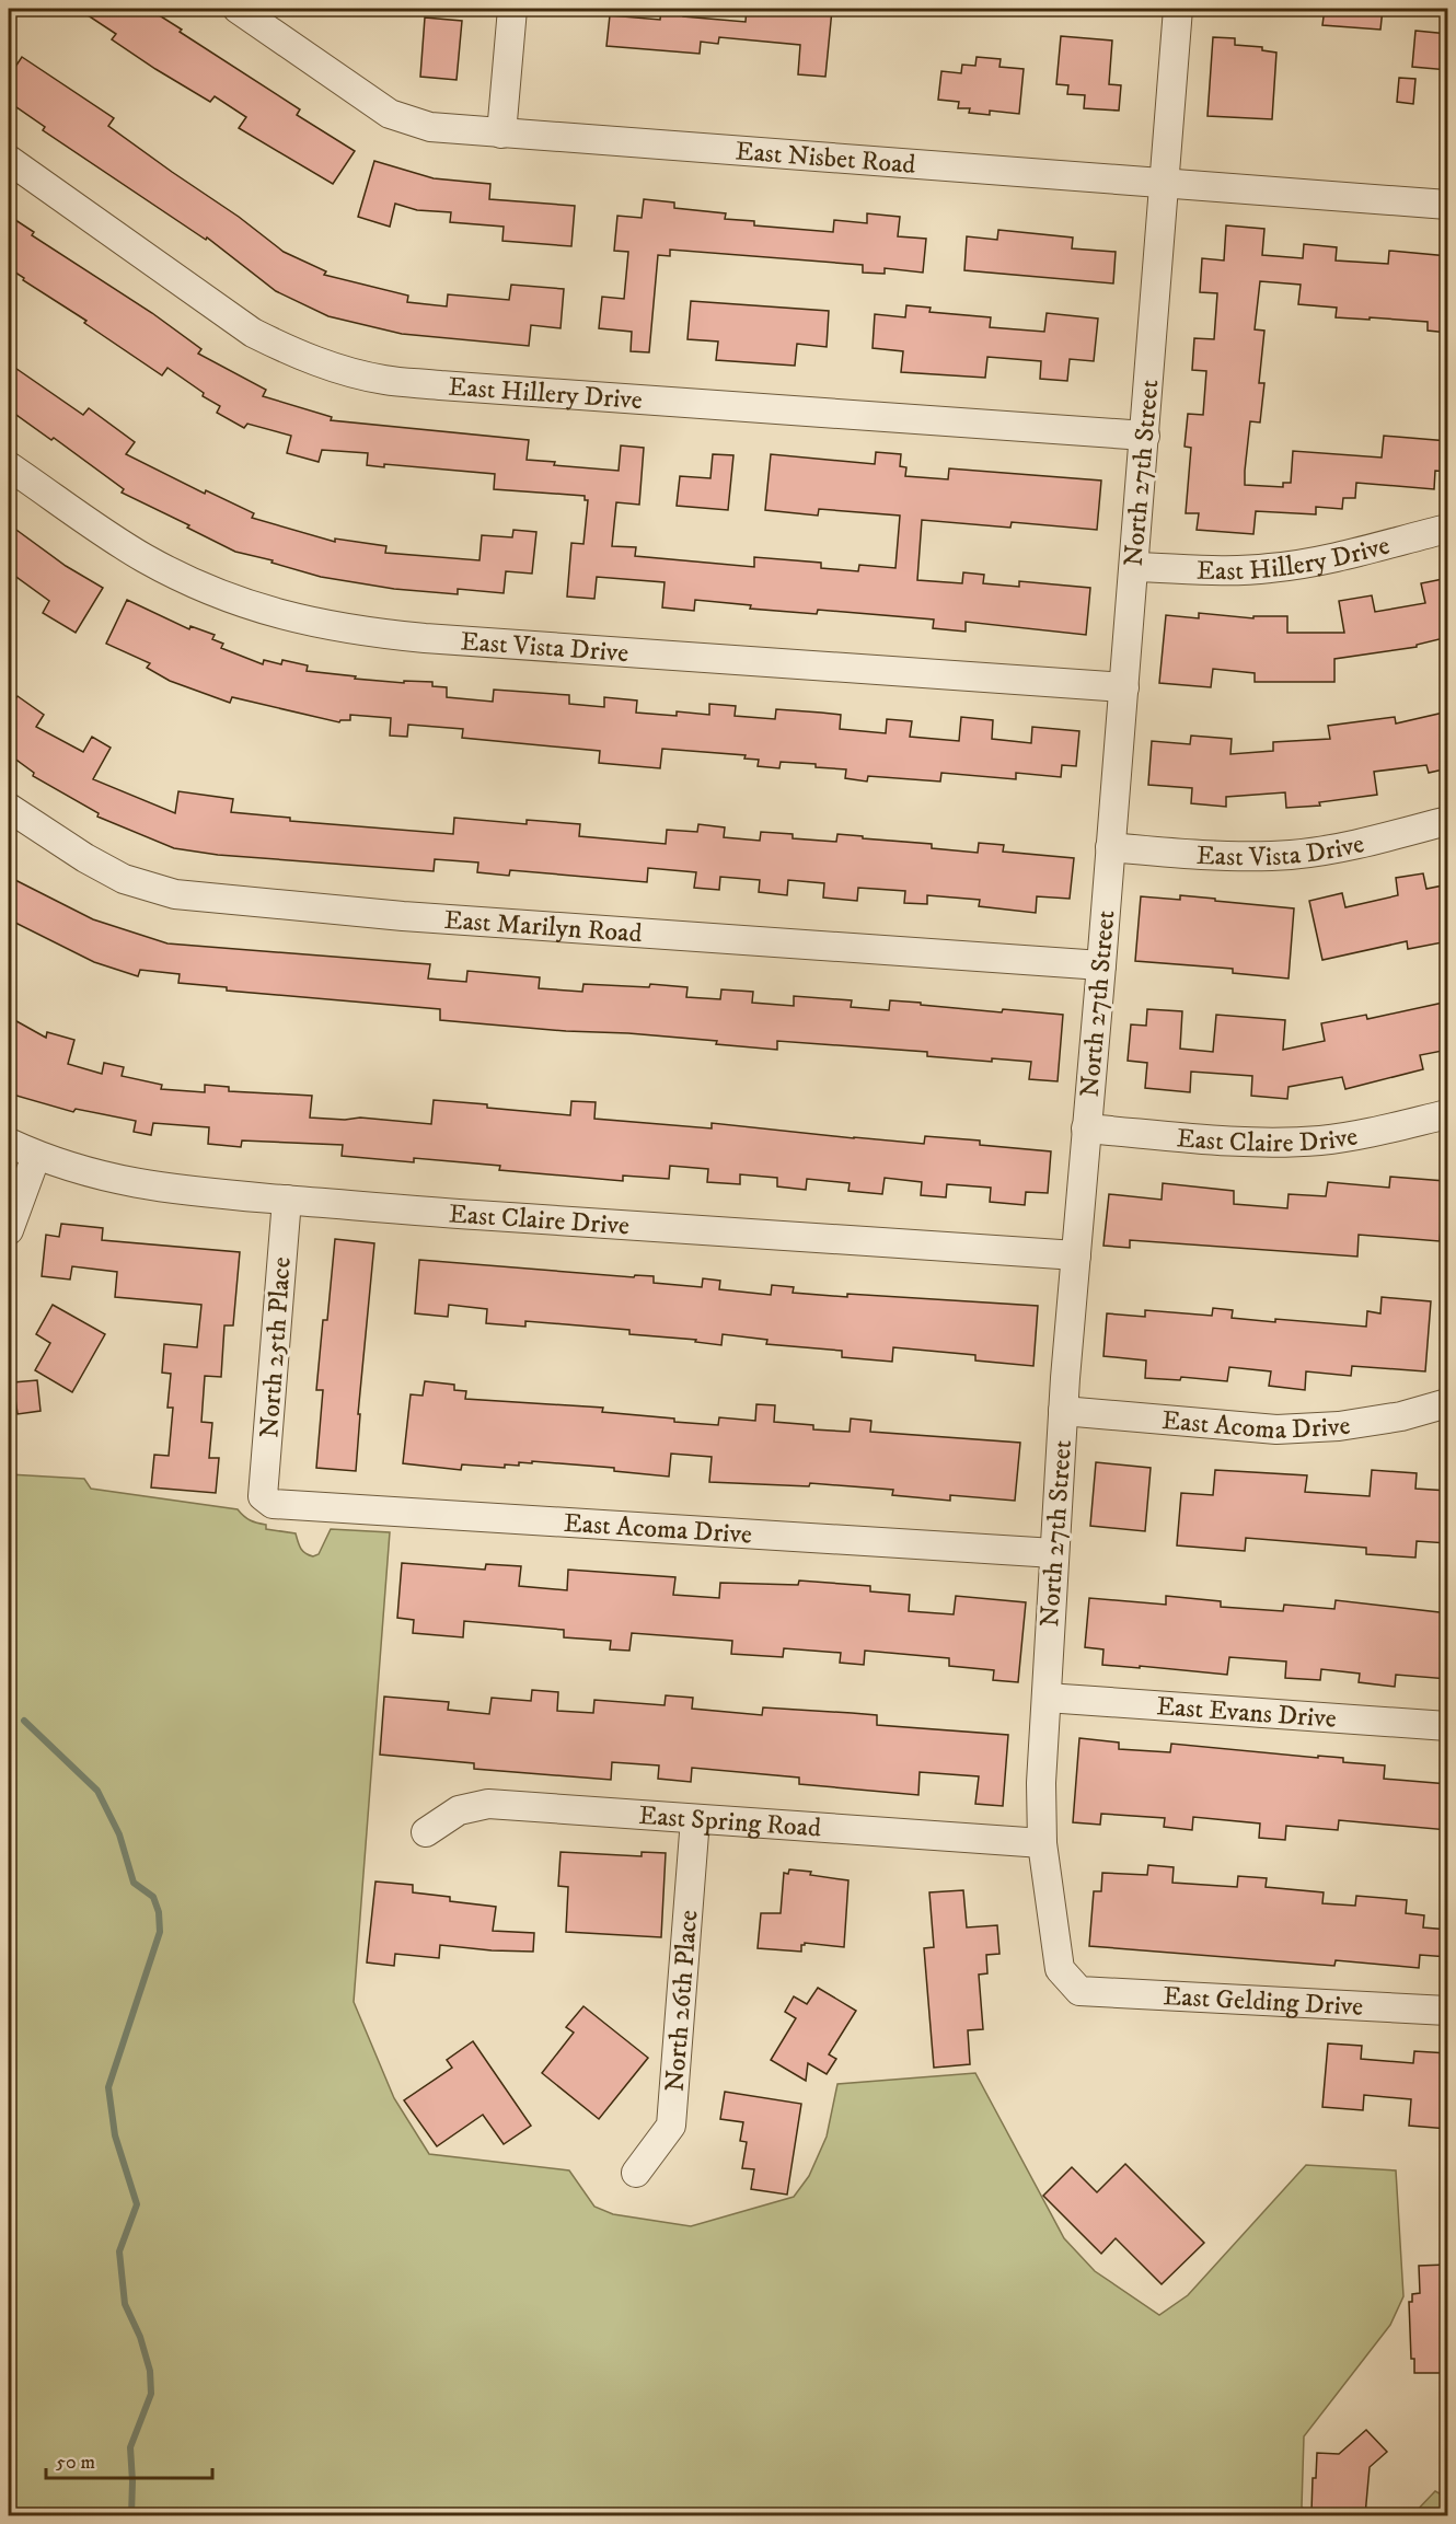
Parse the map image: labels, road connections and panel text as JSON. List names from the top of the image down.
{
  "streets": {
    "street": [
      "East Nisbet Road",
      "East Hillery Drive",
      "North 27th Street",
      "East Vista Drive",
      "East Marilyn Road",
      "East Claire Drive",
      "North 25th Place",
      "East Acoma Drive",
      "East Evans Drive",
      "East Spring Road",
      "North 26th Place",
      "East Gelding Drive"
    ]
  },
  "crossings": [
    ["East Nisbet Road", "North 27th Street"],
    ["East Hillery Drive", "North 27th Street"],
    ["North 27th Street", "East Vista Drive"],
    ["North 27th Street", "East Marilyn Road"],
    ["North 27th Street", "East Claire Drive"],
    ["North 27th Street", "East Acoma Drive"],
    ["North 27th Street", "East Evans Drive"],
    ["North 27th Street", "East Spring Road"],
    ["North 27th Street", "East Gelding Drive"],
    ["East Claire Drive", "North 25th Place"],
    ["North 25th Place", "East Acoma Drive"],
    ["East Spring Road", "North 26th Place"]
  ],
  "scale_bar": "50 m"
}
